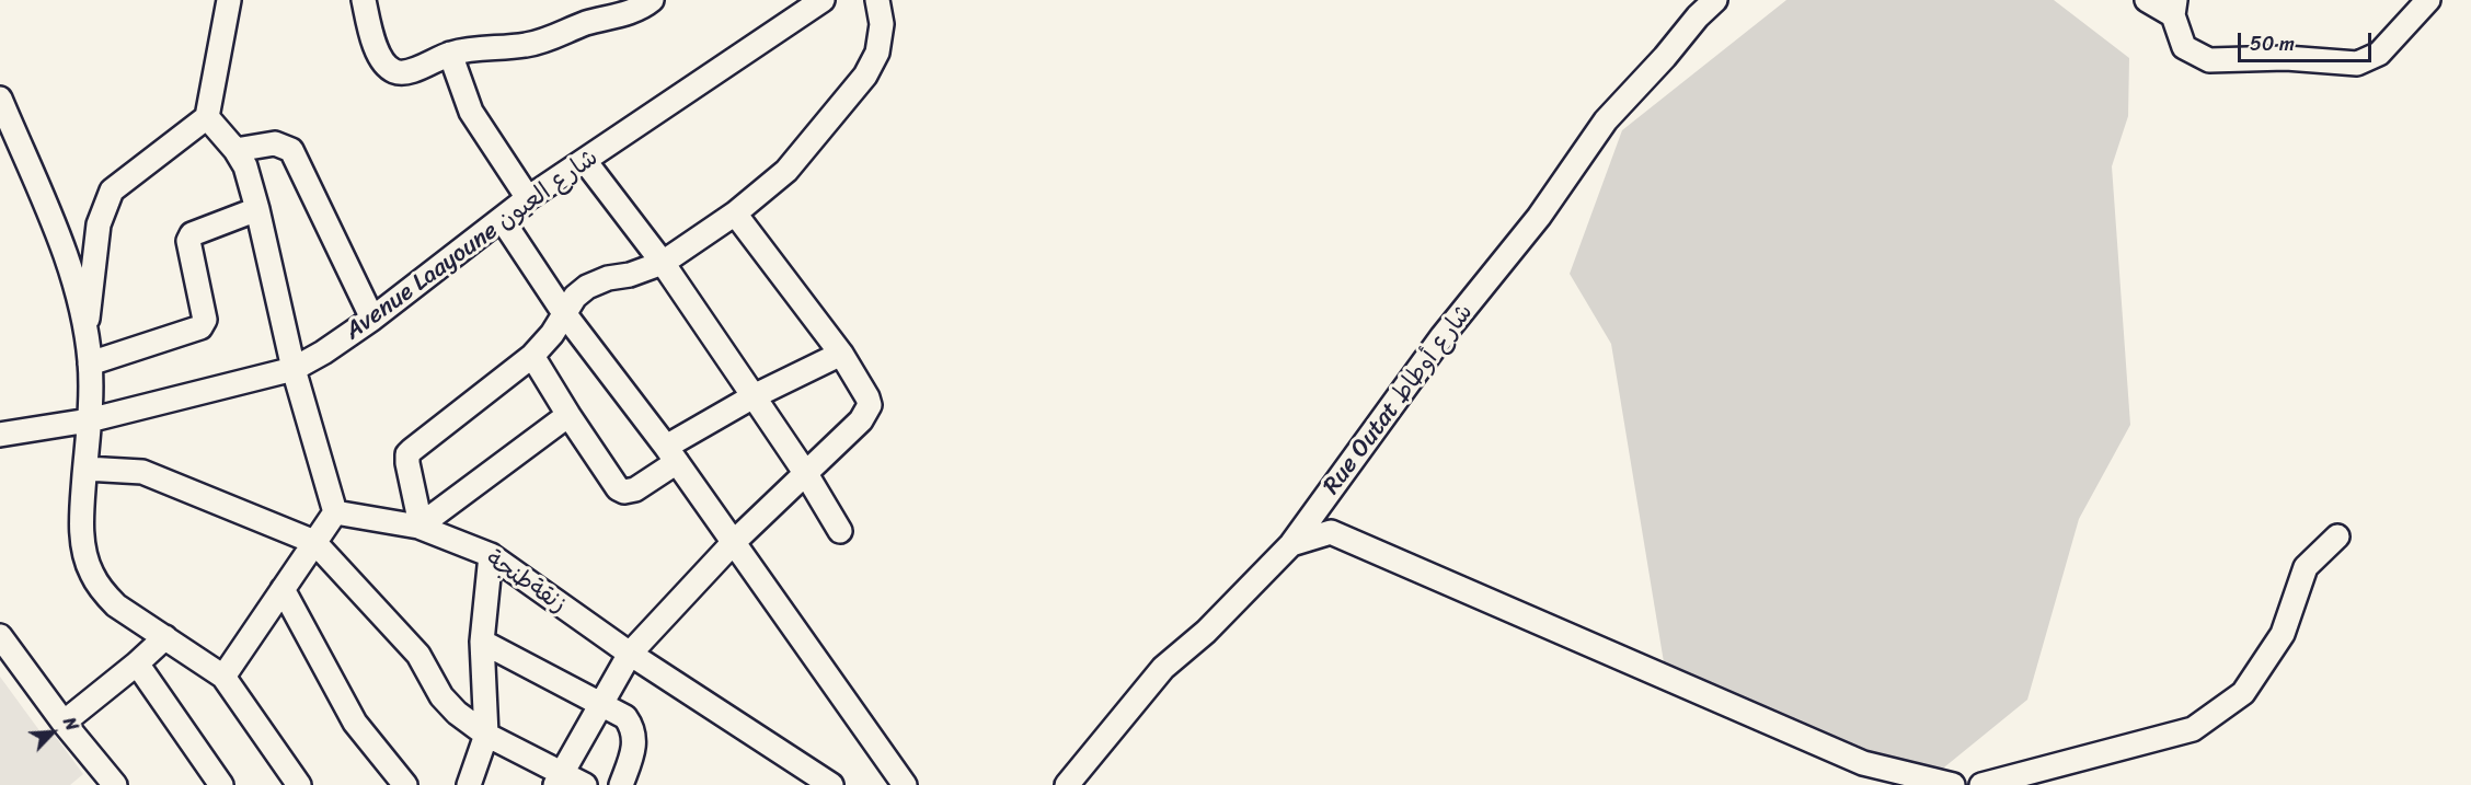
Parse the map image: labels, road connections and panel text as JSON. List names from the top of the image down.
{
  "streets": {
    "street": ["Avenue Laayoune شارع العيون", "Rue Outat شارع أوطاط", "زنقةطنجة"]
  },
  "scale_bar": "50 m",
  "north": "top right"
}
